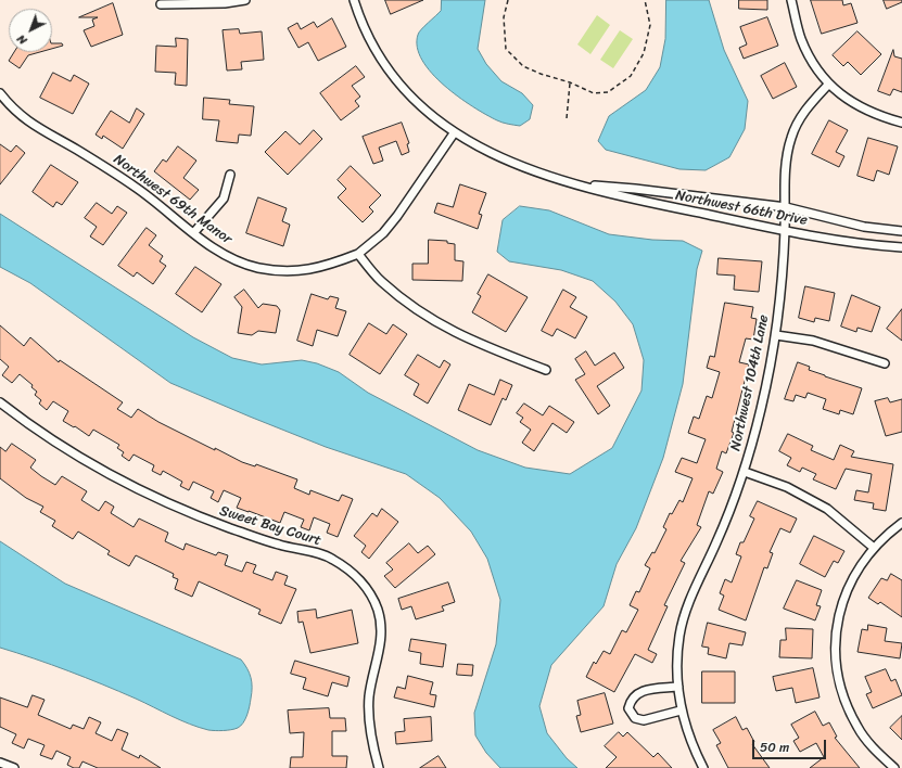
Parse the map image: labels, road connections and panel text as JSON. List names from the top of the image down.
{
  "streets": {
    "street": [
      "Northwest 69th Manor",
      "Northwest 66th Drive",
      "Northwest 104th Lane",
      "Sweet Bay Court"
    ]
  },
  "crossings": [
    ["Northwest 66th Drive", "Northwest 104th Lane"]
  ],
  "scale_bar": "50 m",
  "north": "bottom left"
}
